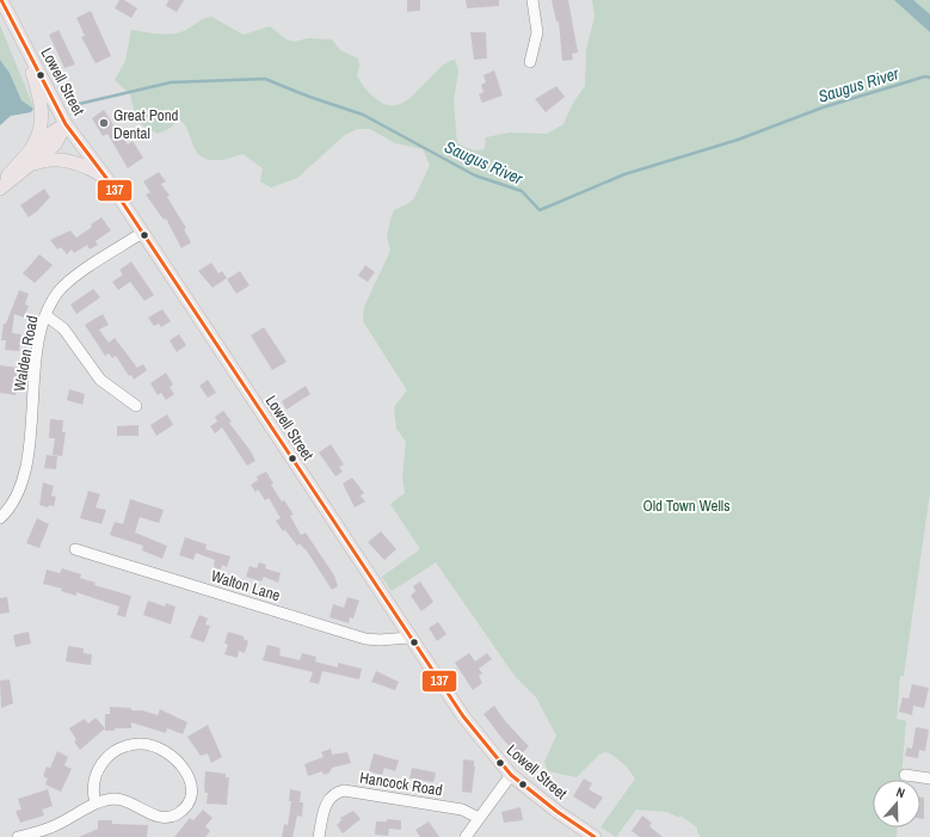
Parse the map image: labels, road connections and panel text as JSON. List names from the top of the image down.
{
  "streets": {
    "main road": ["Lowell Street"],
    "street": ["Walden Road", "Walton Lane", "Hancock Road"]
  },
  "crossings": [
    ["Lowell Street", "Walden Road"],
    ["Lowell Street", "Walton Lane"]
  ],
  "water": ["Saugus River"],
  "parks": ["Old Town Wells"],
  "places": ["Great Pond Dental"],
  "lines": ["transit line 137"],
  "north": "top"
}
